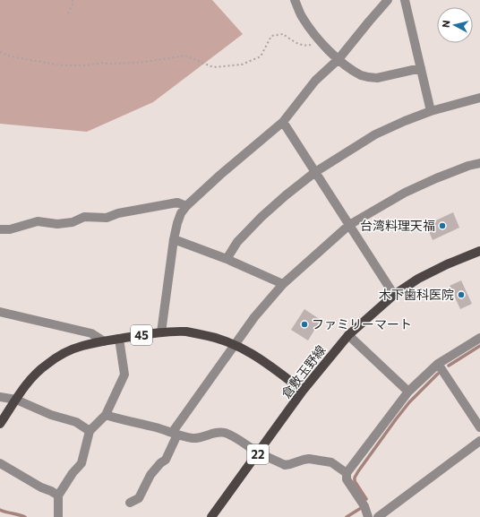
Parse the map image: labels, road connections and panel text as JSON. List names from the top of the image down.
{
  "streets": {
    "main road": ["45", "倉敷玉野線", "22"]
  },
  "crossings": [
    ["45", "倉敷玉野線"]
  ],
  "places": ["台湾料理天福", "木下歯科医院", "ファミリーマート"],
  "north": "left"
}
